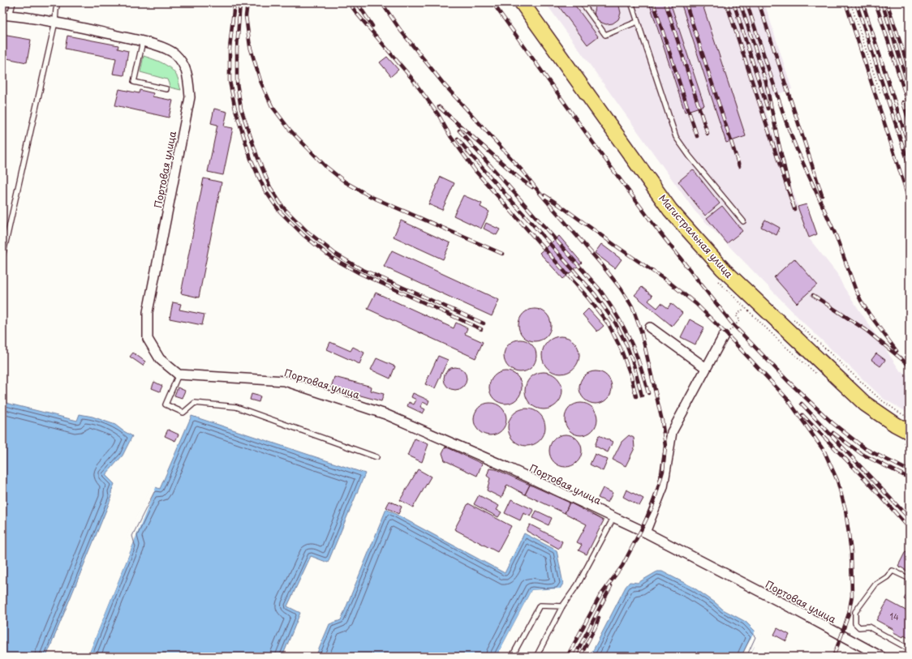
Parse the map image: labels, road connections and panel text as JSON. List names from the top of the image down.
{
  "streets": {
    "highway": ["Магистральная улица"],
    "street": ["Портовая улица"]
  },
  "house_numbers": ["14"]
}
